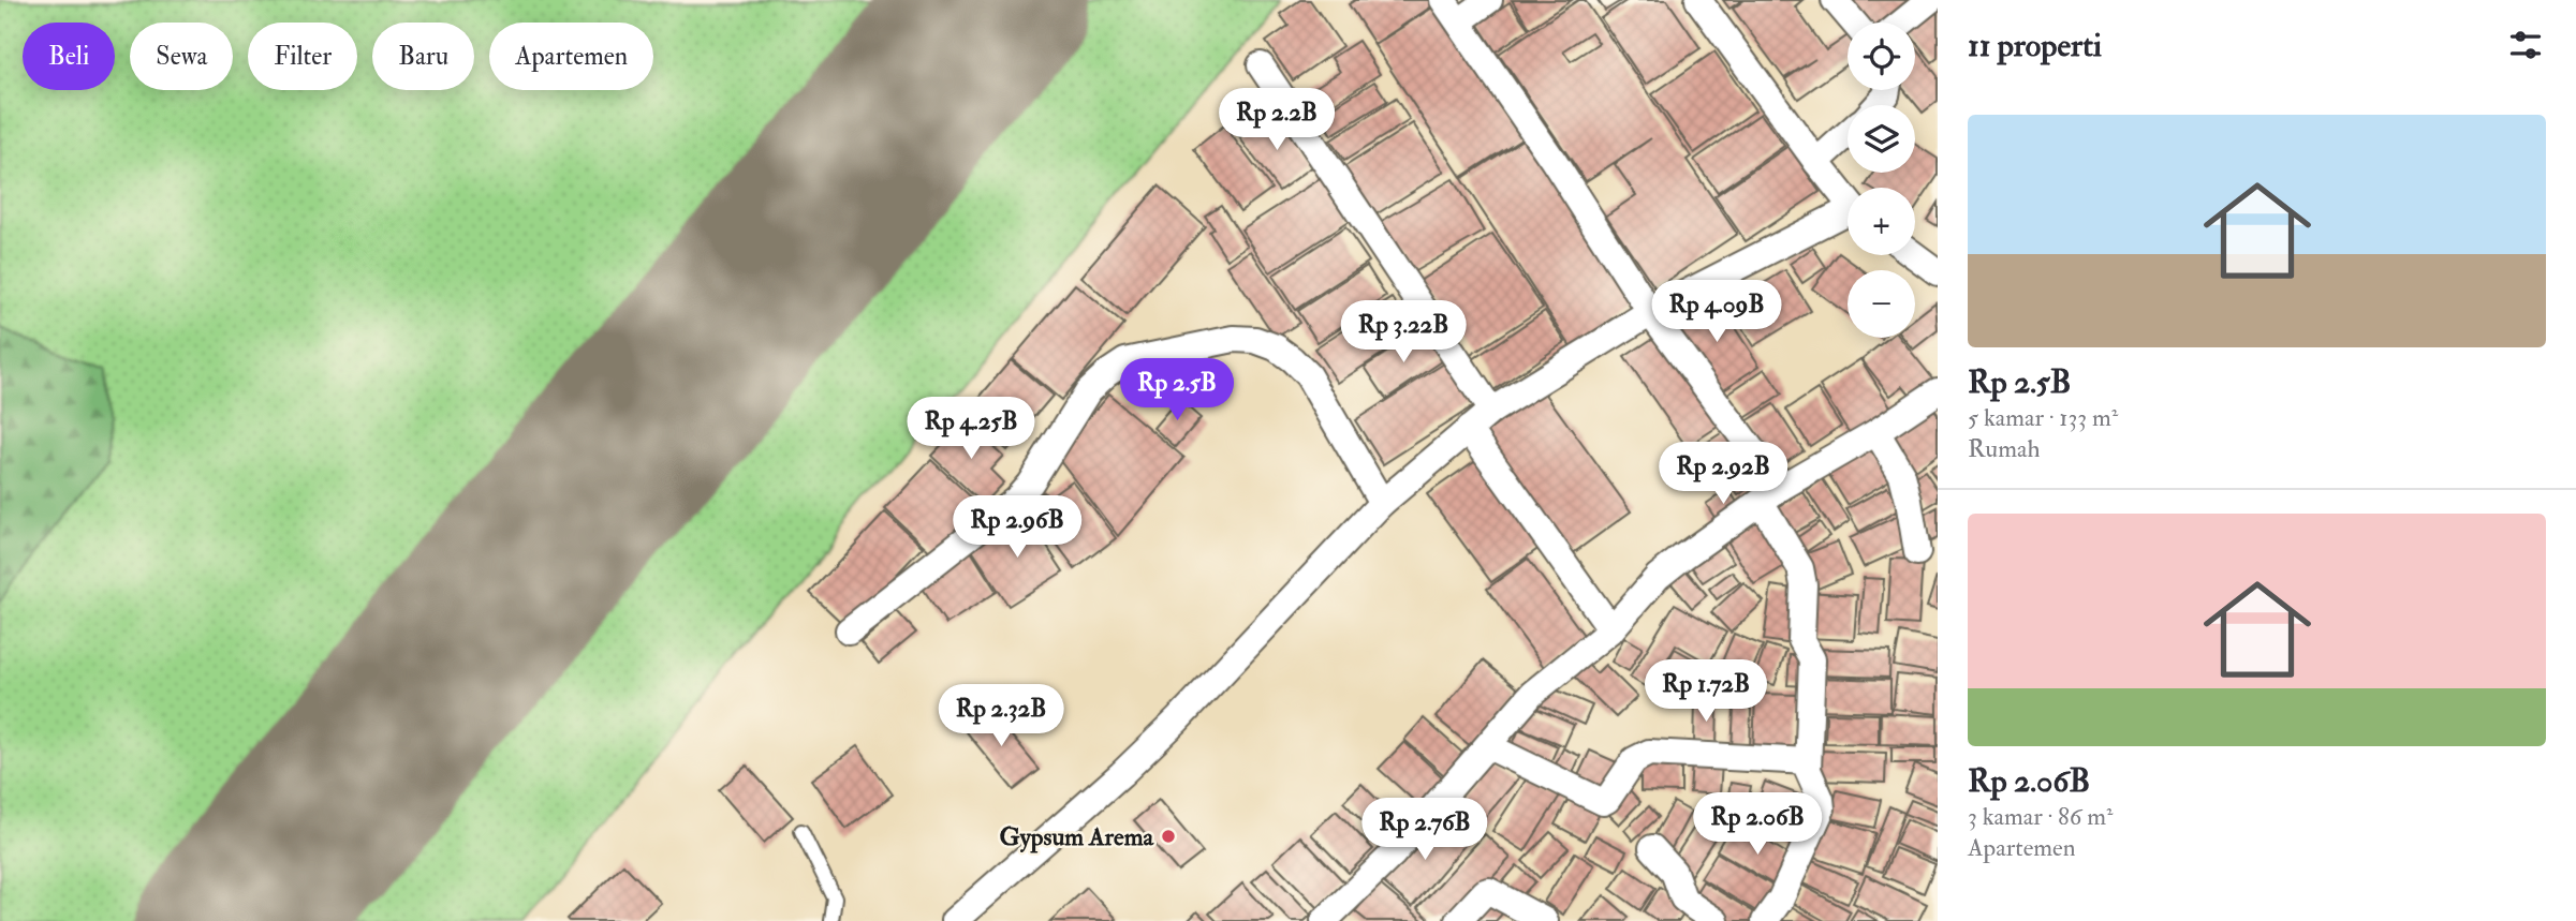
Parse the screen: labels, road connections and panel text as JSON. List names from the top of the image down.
{
  "places": ["Gypsum Arema"],
  "page": {
    "heading": "11 properti",
    "map_buttons": ["+", "−"],
    "chip": [
      "Beli",
      "Sewa",
      "Filter",
      "Baru",
      "Apartemen"
    ],
    "price": [
      "Rp 2.2B",
      "Rp 4.09B",
      "Rp 3.22B",
      "Rp 2.5B",
      "Rp 4.25B",
      "Rp 2.92B",
      "Rp 2.96B",
      "Rp 1.72B",
      "Rp 2.32B",
      "Rp 2.06B",
      "Rp 2.76B"
    ],
    "list": [
      {
        "name": "Rp 2.5B",
        "note": "5 kamar · 133 m² · Rumah"
      },
      {
        "name": "Rp 2.06B",
        "note": "3 kamar · 86 m² · Apartemen"
      }
    ]
  }
}
